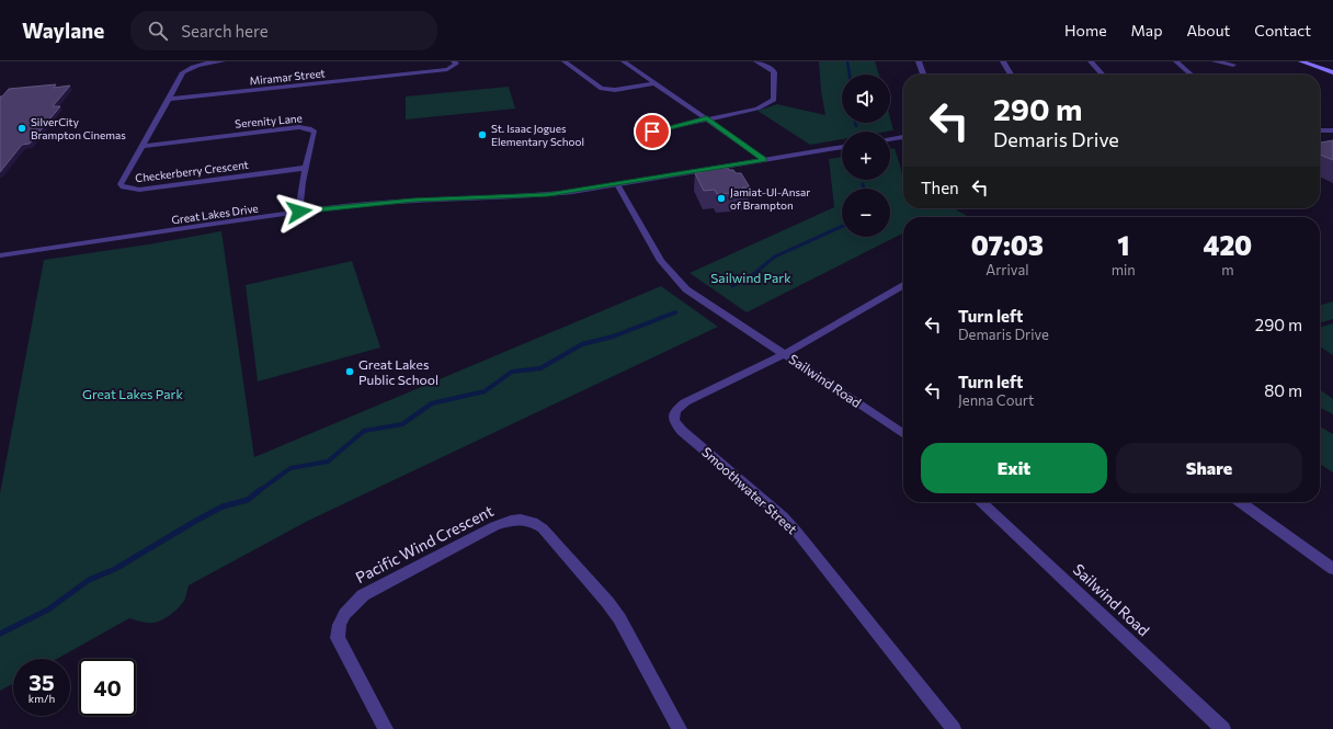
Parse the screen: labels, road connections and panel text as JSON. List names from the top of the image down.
{
  "streets": {
    "street": [
      "Miramar Street",
      "Serenity Lane",
      "Checkerberry Crescent",
      "Great Lakes Drive",
      "Sailwind Road",
      "Smoothwater Street",
      "Pacific Wind Crescent"
    ]
  },
  "crossings": [
    ["Miramar Street", "Checkerberry Crescent"],
    ["Serenity Lane", "Checkerberry Crescent"],
    ["Serenity Lane", "Great Lakes Drive"],
    ["Great Lakes Drive", "Sailwind Road"],
    ["Sailwind Road", "Smoothwater Street"]
  ],
  "parks": ["Sailwind Park", "Great Lakes Park"],
  "places": [
    "SilverCity Brampton Cinemas",
    "St. Isaac Jogues Elementary School",
    "Jamiat-Ul-Ansar of Brampton",
    "Great Lakes Public School"
  ],
  "page": {
    "header": "Waylane",
    "search": "Search here",
    "nav": [
      "Home",
      "Map",
      "About",
      "Contact"
    ],
    "map_buttons": ["+", "−"],
    "turn": ["290 m", "Demaris Drive"],
    "then": "Then",
    "eta": [
      "07:03",
      "Arrival",
      "1",
      "min",
      "420",
      "m"
    ],
    "list": [
      {
        "name": "Turn left",
        "note": "Demaris Drive",
        "value": "290 m"
      },
      {
        "name": "Turn left",
        "note": "Jenna Court",
        "value": "80 m"
      }
    ],
    "buttons": ["Exit", "Share"],
    "speed": "35 km/h",
    "limit": "40"
  }
}
